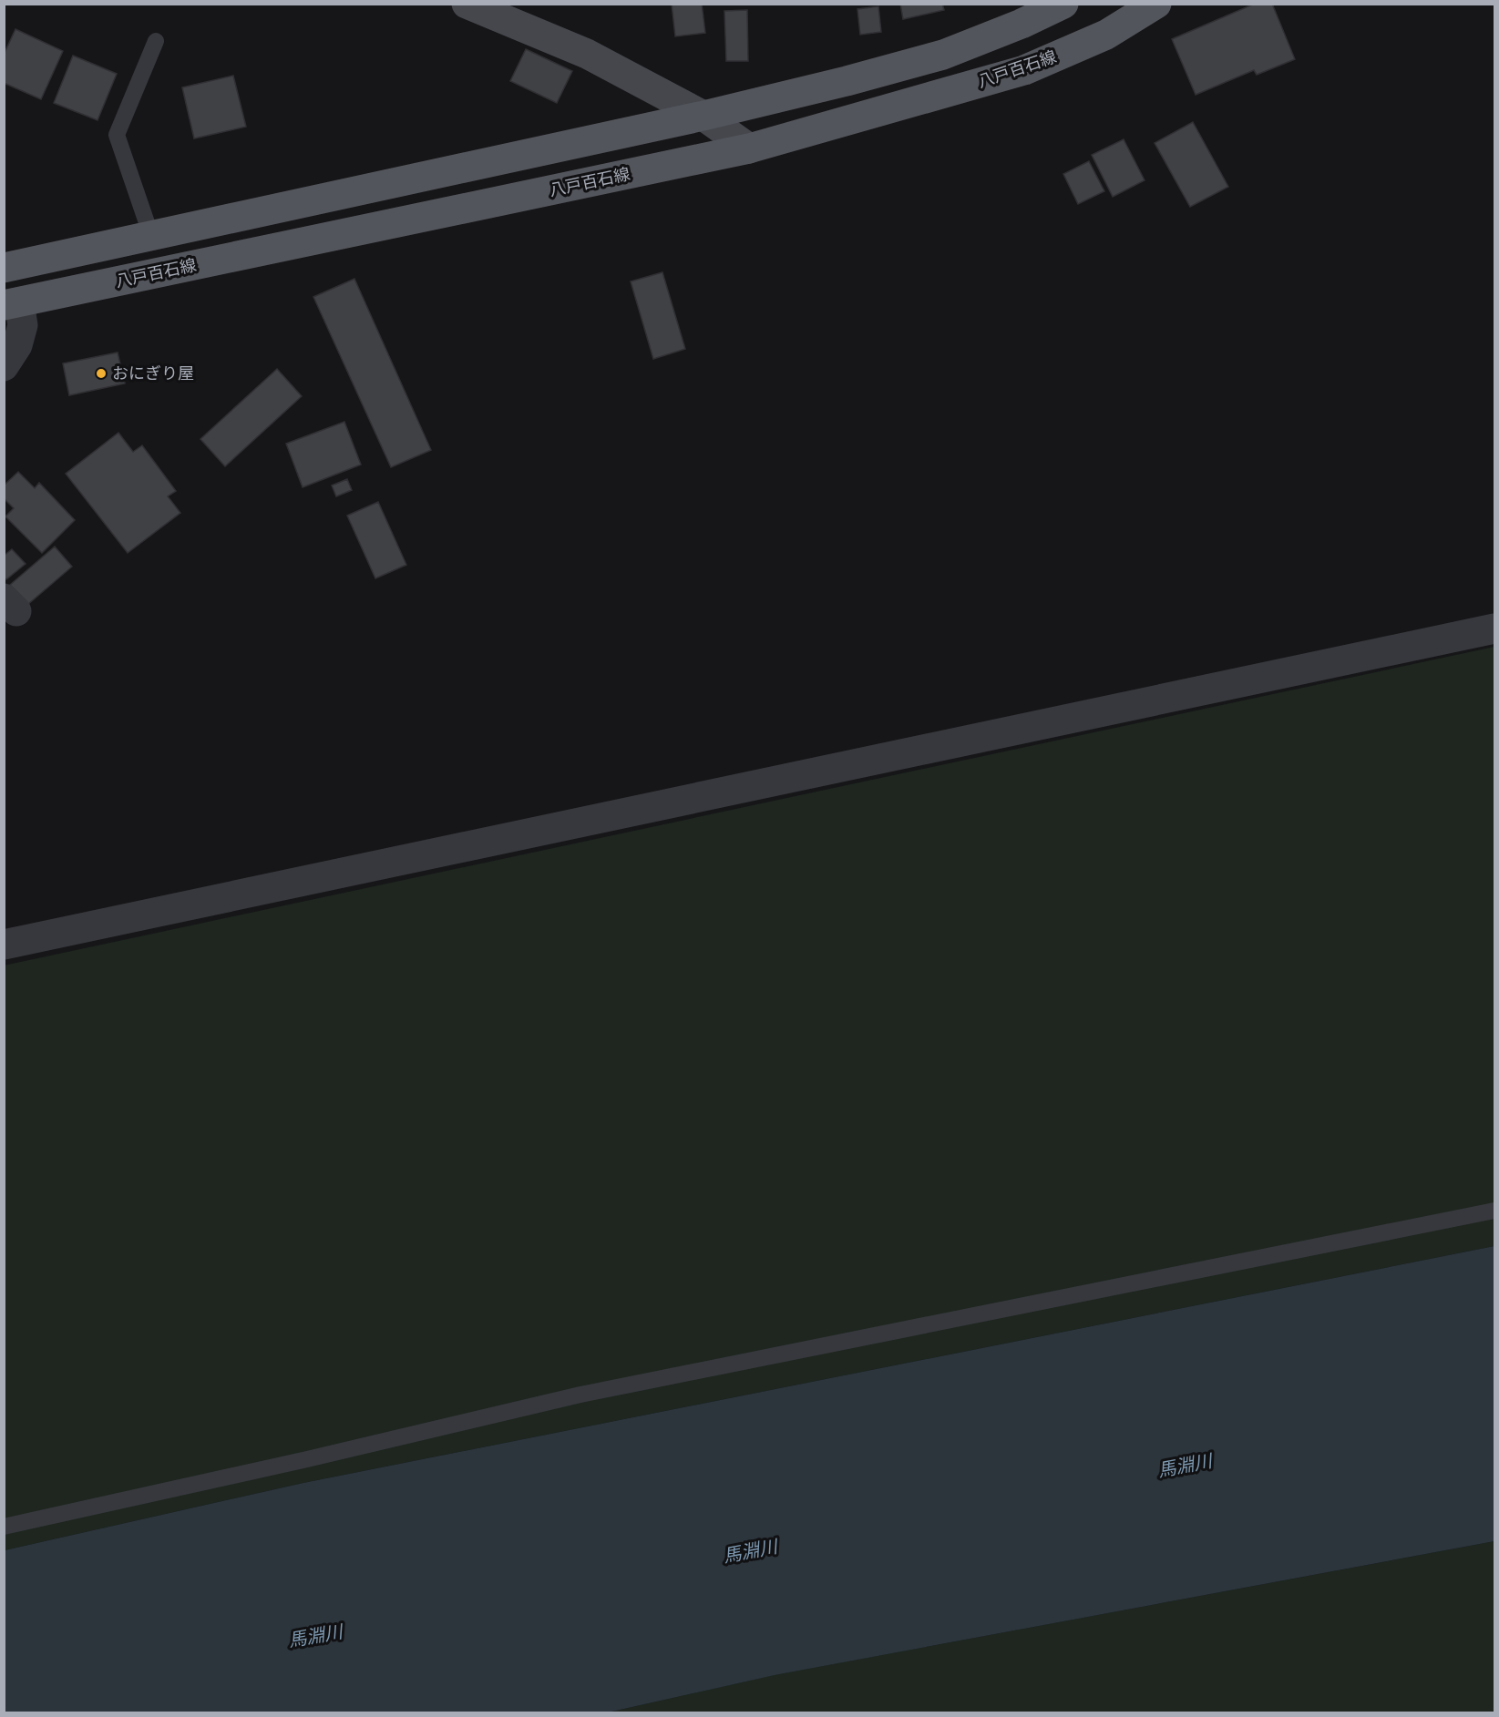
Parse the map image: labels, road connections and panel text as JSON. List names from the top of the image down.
{
  "streets": {
    "main road": ["八戸百石線"]
  },
  "water": ["馬淵川"],
  "places": ["おにぎり屋"]
}
